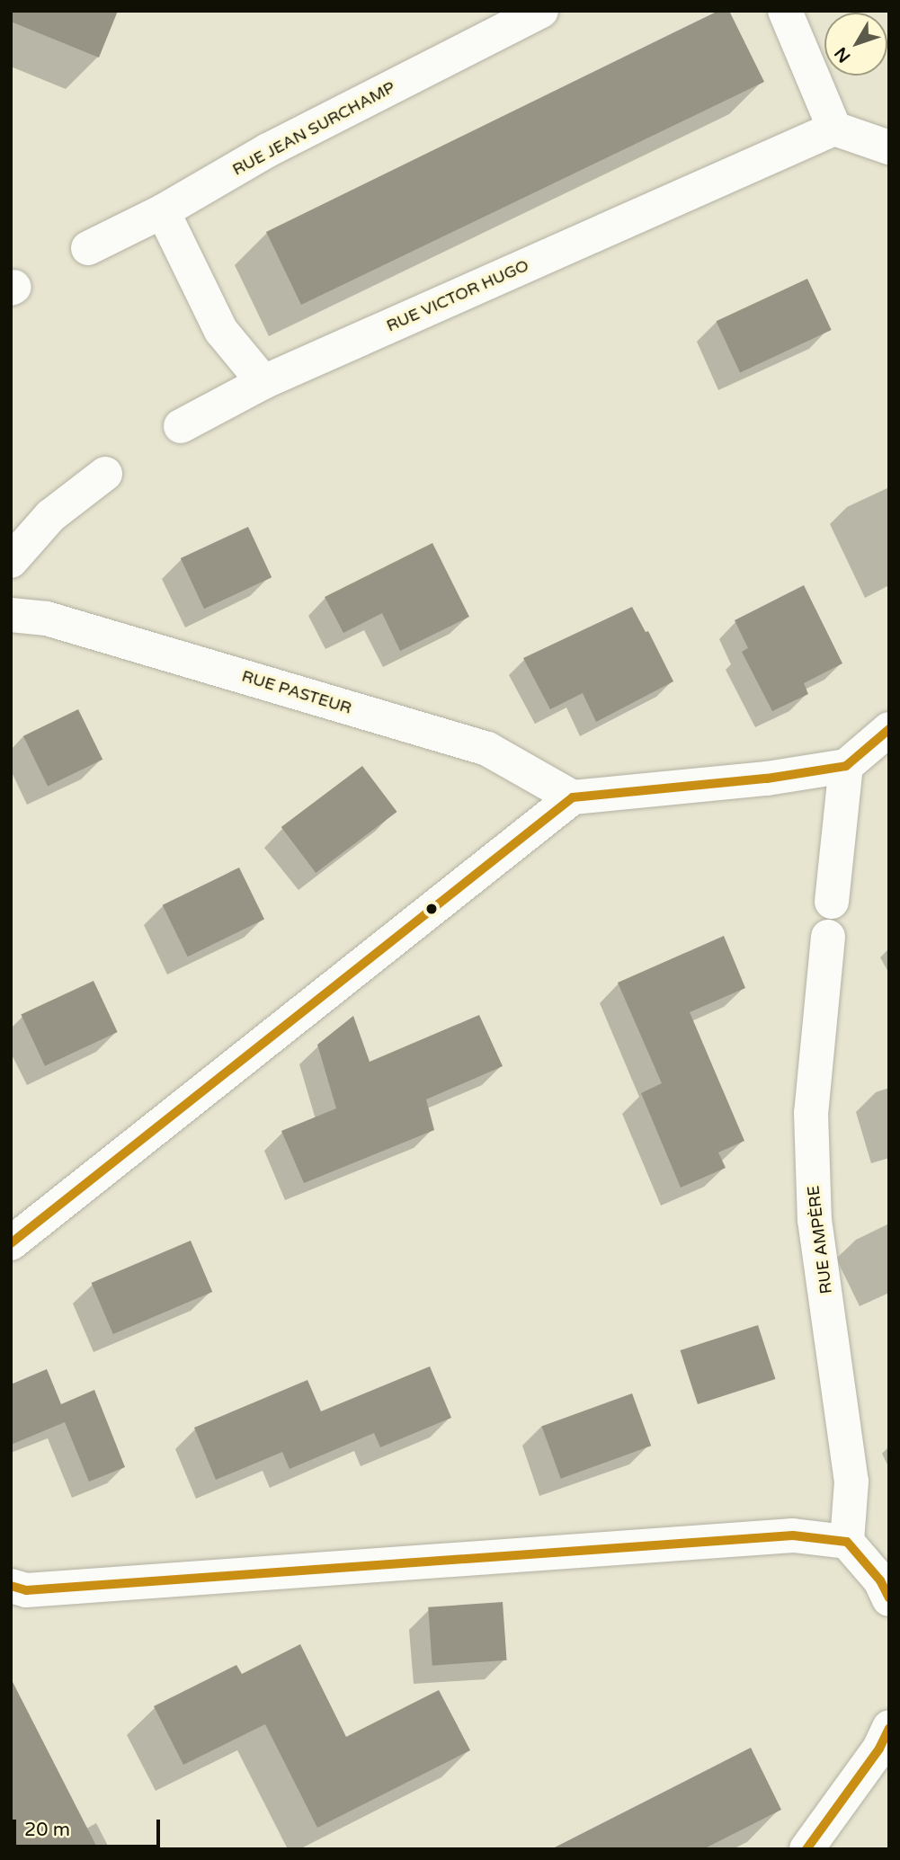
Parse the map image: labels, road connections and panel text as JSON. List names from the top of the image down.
{
  "streets": {
    "street": [
      "RUE JEAN SURCHAMP",
      "RUE VICTOR HUGO",
      "RUE PASTEUR",
      "RUE AMPÈRE"
    ]
  },
  "scale_bar": "20 m",
  "north": "bottom left"
}
